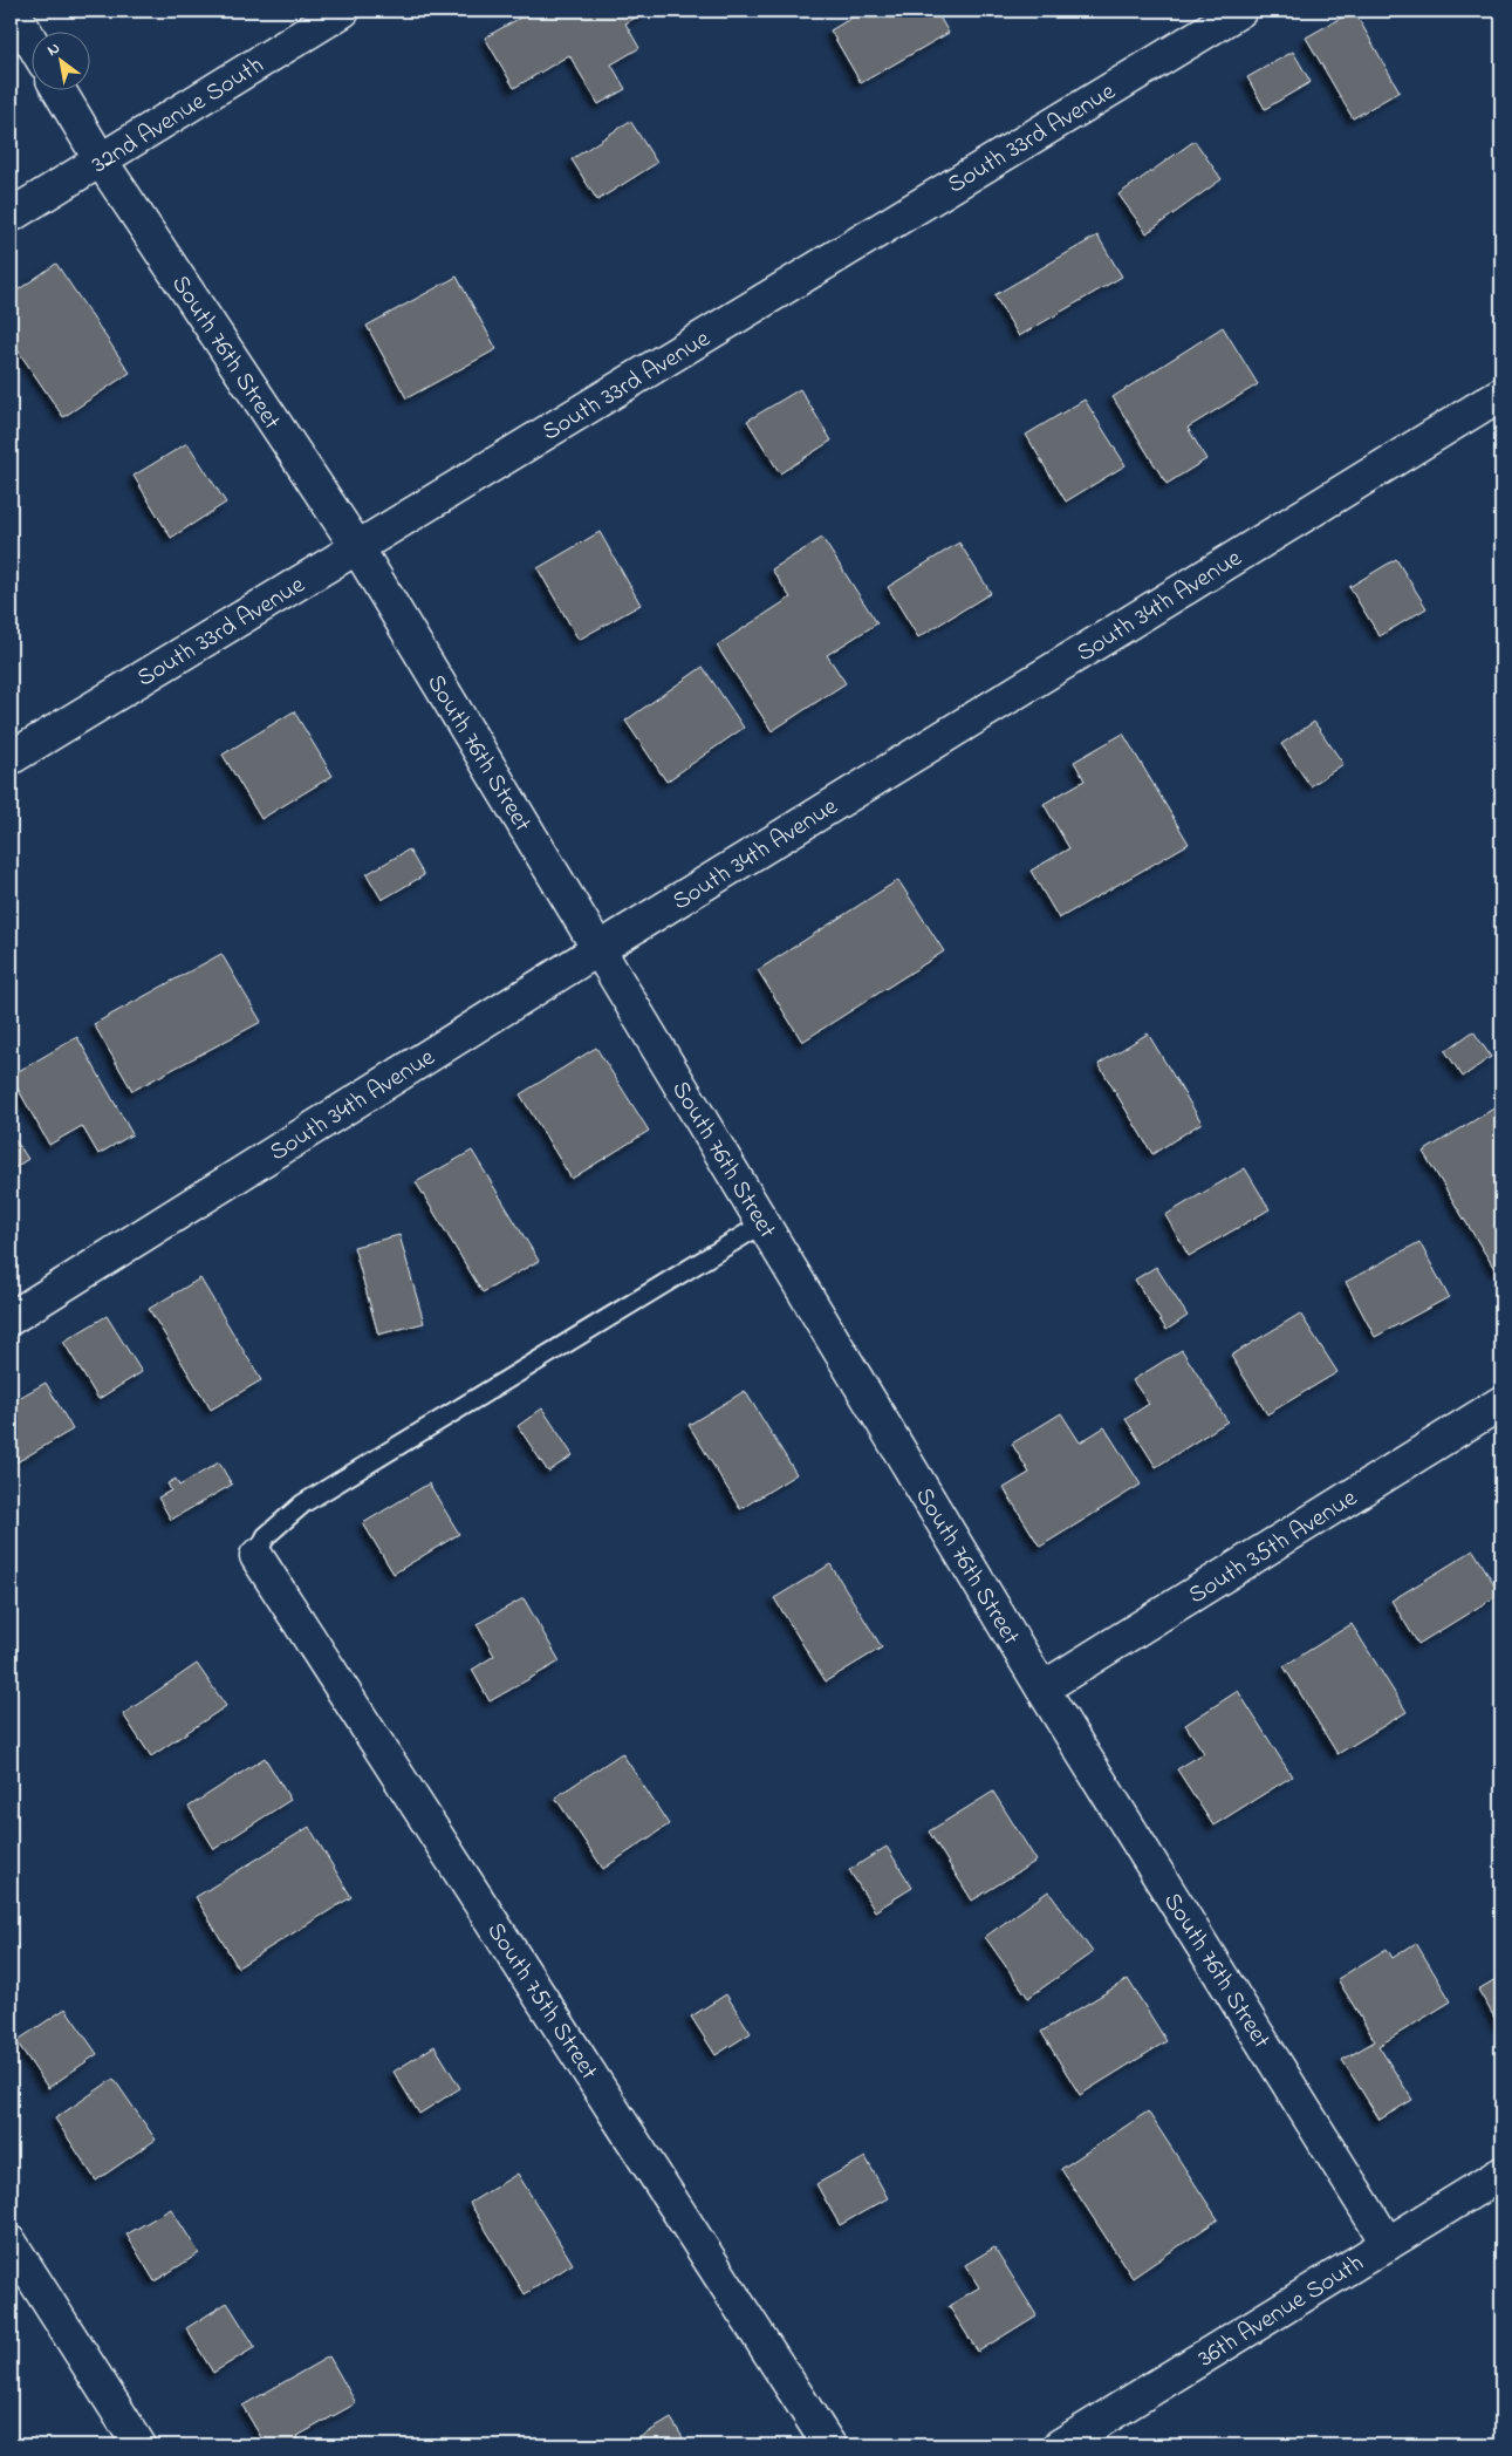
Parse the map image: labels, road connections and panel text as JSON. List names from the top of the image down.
{
  "streets": {
    "street": [
      "32nd Avenue South",
      "South 33rd Avenue",
      "South 76th Street",
      "South 34th Avenue",
      "South 35th Avenue",
      "South 75th Street",
      "36th Avenue South"
    ]
  },
  "crossings": [
    ["32nd Avenue South", "South 76th Street"],
    ["South 33rd Avenue", "South 76th Street"],
    ["South 76th Street", "South 34th Avenue"],
    ["South 76th Street", "South 35th Avenue"],
    ["South 76th Street", "36th Avenue South"]
  ],
  "north": "top left"
}
